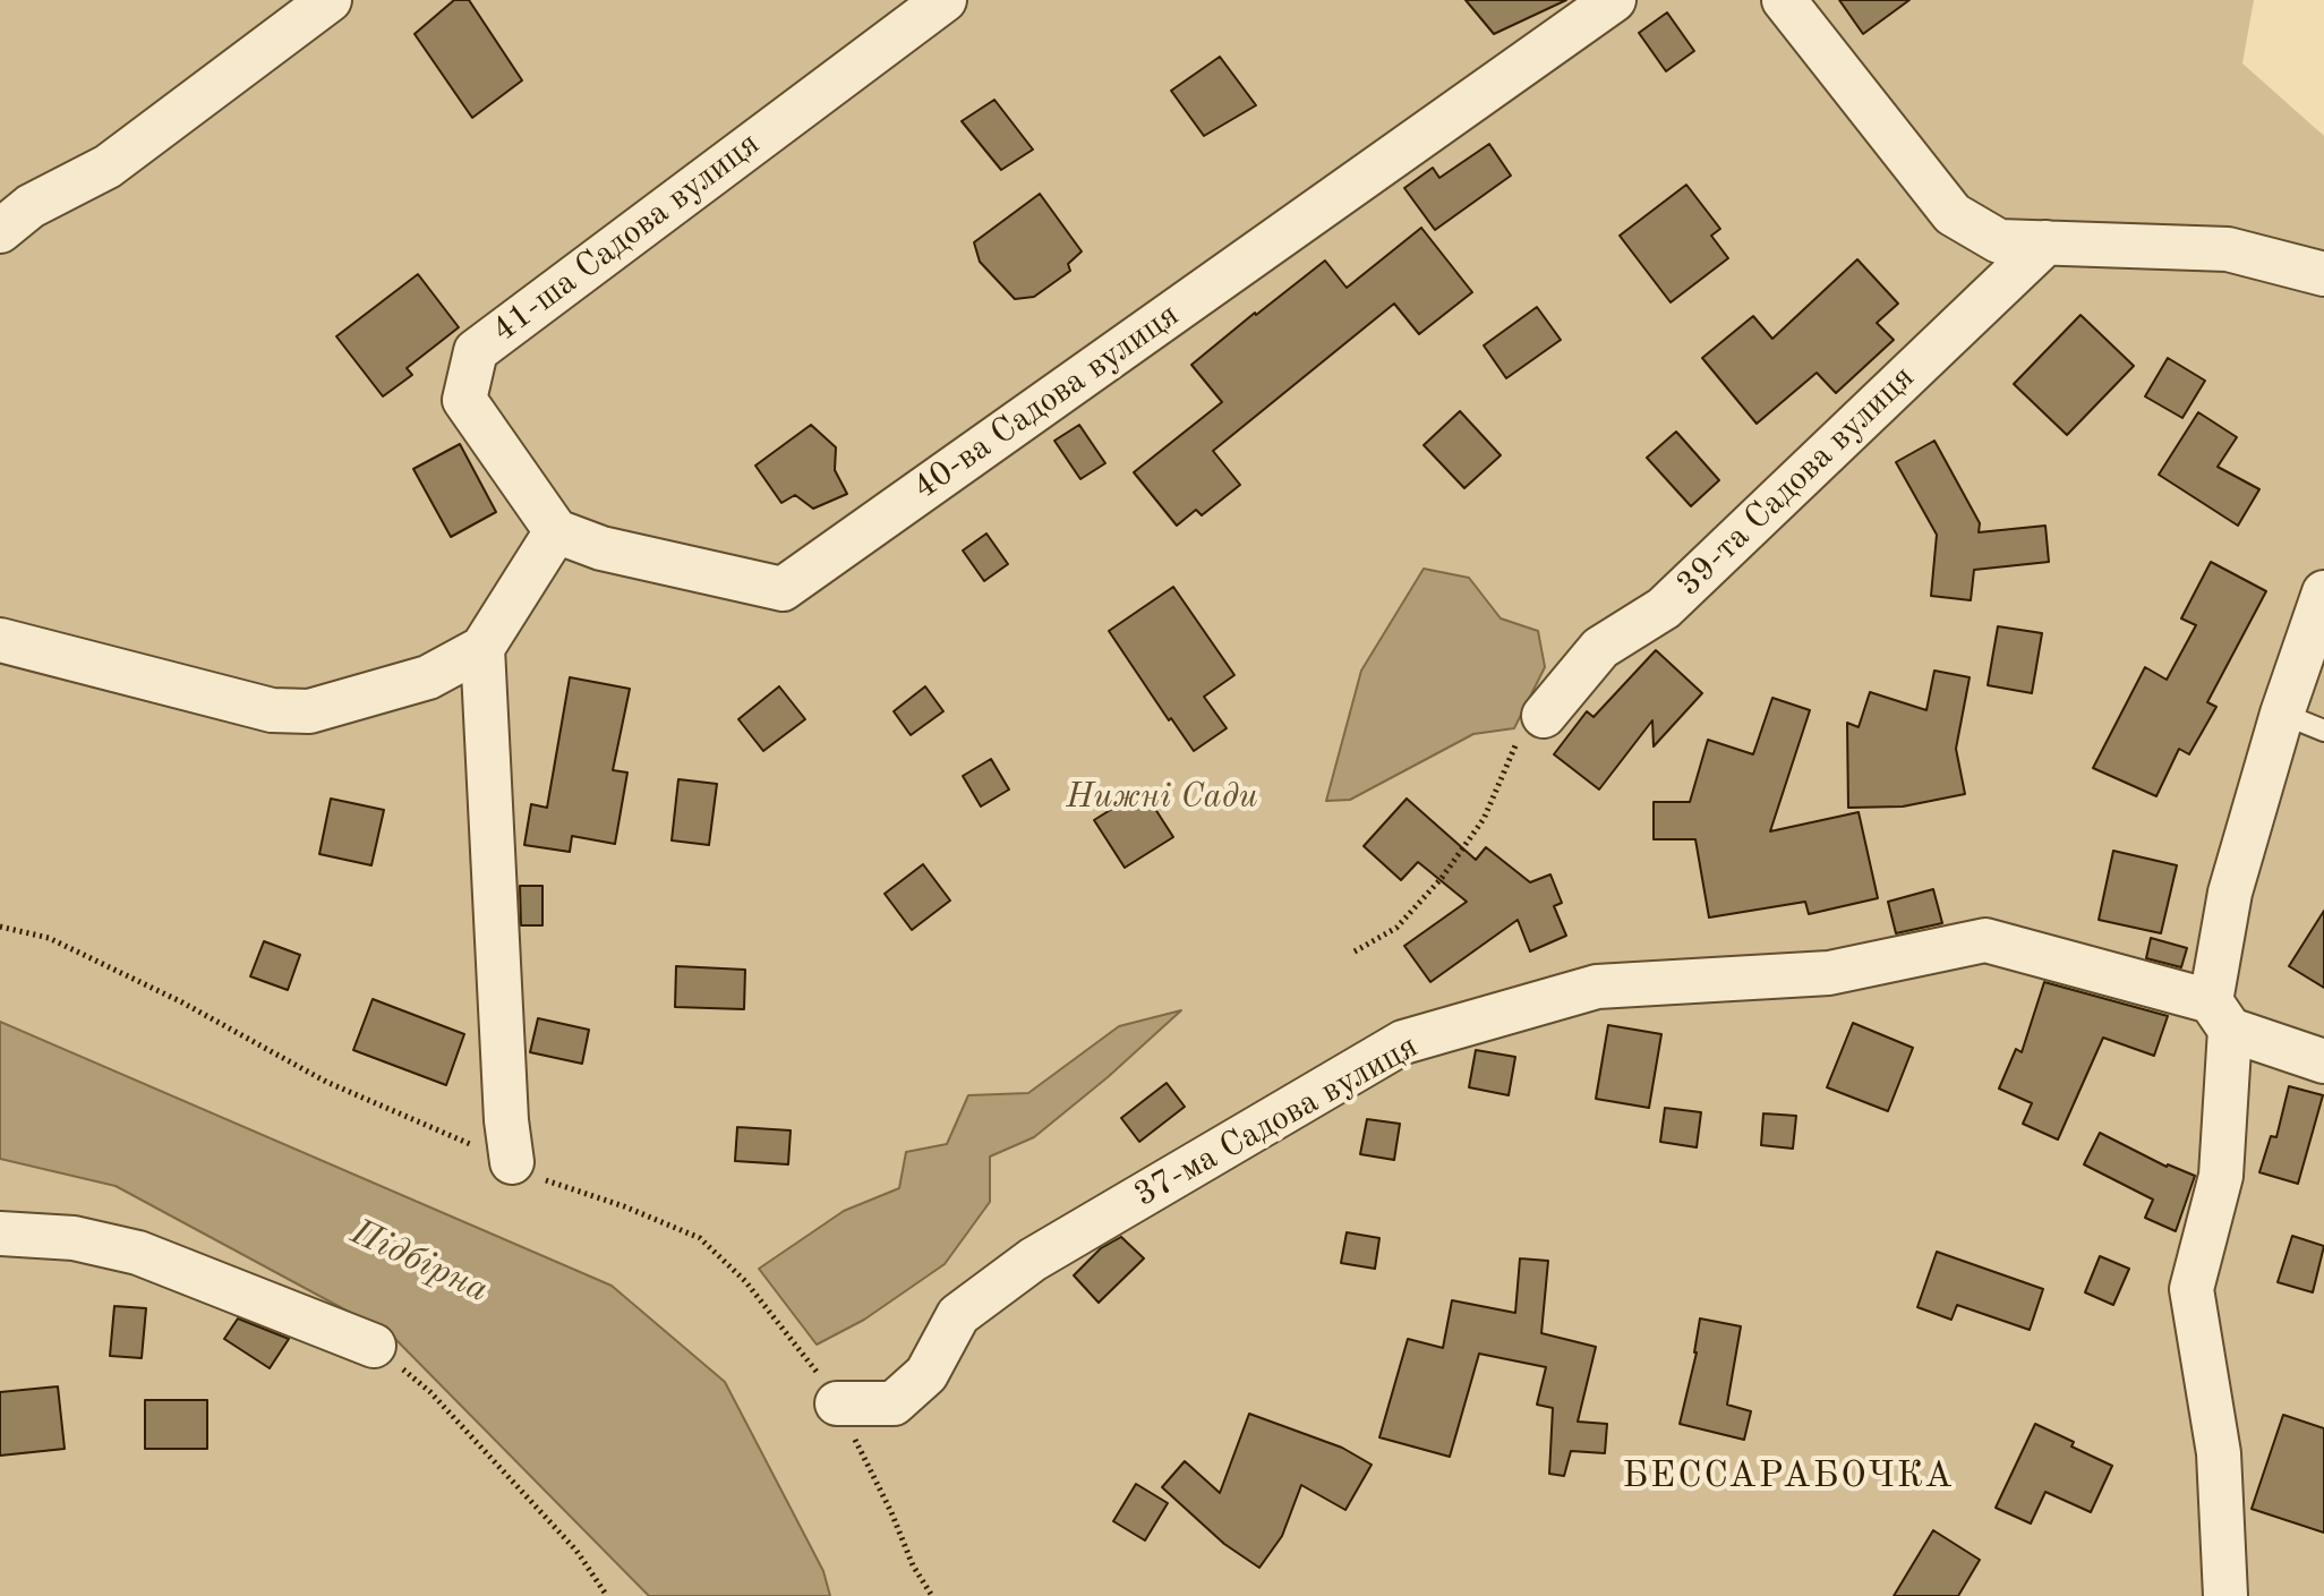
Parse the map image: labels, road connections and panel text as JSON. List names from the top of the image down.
{
  "streets": {
    "street": [
      "41-ша Садова вулиця",
      "40-ва Садова вулиця",
      "39-та Садова вулиця",
      "37-ма Садова вулиця"
    ]
  },
  "crossings": [
    ["41-ша Садова вулиця", "40-ва Садова вулиця"]
  ],
  "districts": ["БЕССАРАБОЧКА"],
  "water": ["Підбірна"],
  "parks": ["Нижні Сади"]
}
